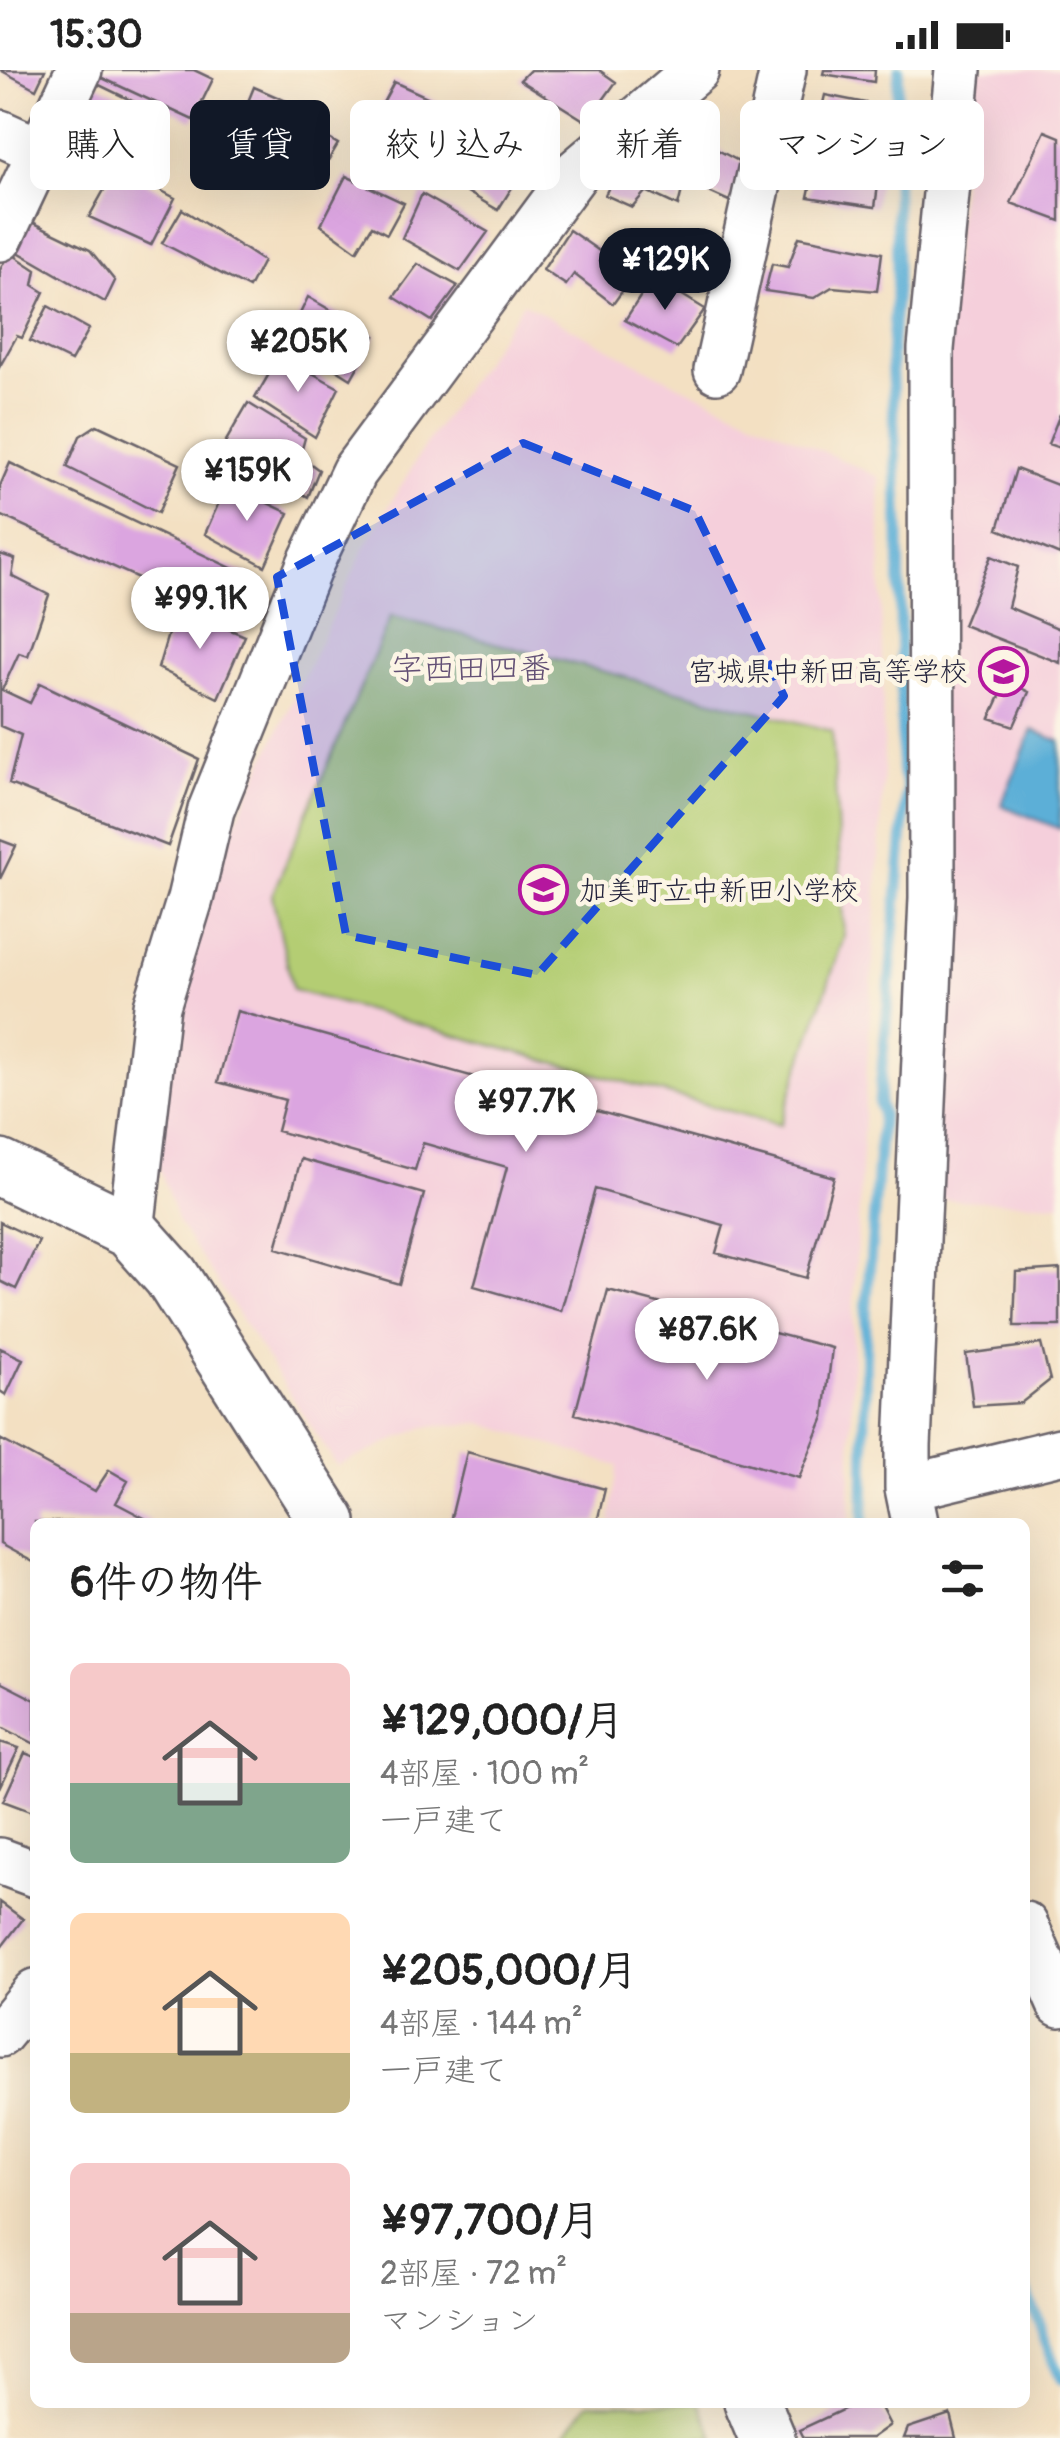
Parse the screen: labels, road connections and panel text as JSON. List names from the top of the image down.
{
  "districts": ["字西田四番"],
  "places": {
    "school or university": ["宮城県中新田高等学校", "加美町立中新田小学校"]
  },
  "page": {
    "status": "15:30",
    "chip": [
      "購入",
      "賃貸",
      "絞り込み",
      "新着",
      "マンション"
    ],
    "price": [
      "¥129K",
      "¥205K",
      "¥159K",
      "¥99.1K",
      "¥97.7K",
      "¥87.6K"
    ],
    "heading": "6件の物件",
    "list": [
      {
        "name": "¥129,000/月",
        "note": "4部屋 · 100 m² · 一戸建て"
      },
      {
        "name": "¥205,000/月",
        "note": "4部屋 · 144 m² · 一戸建て"
      },
      {
        "name": "¥97,700/月",
        "note": "2部屋 · 72 m² · マンション"
      }
    ]
  }
}
